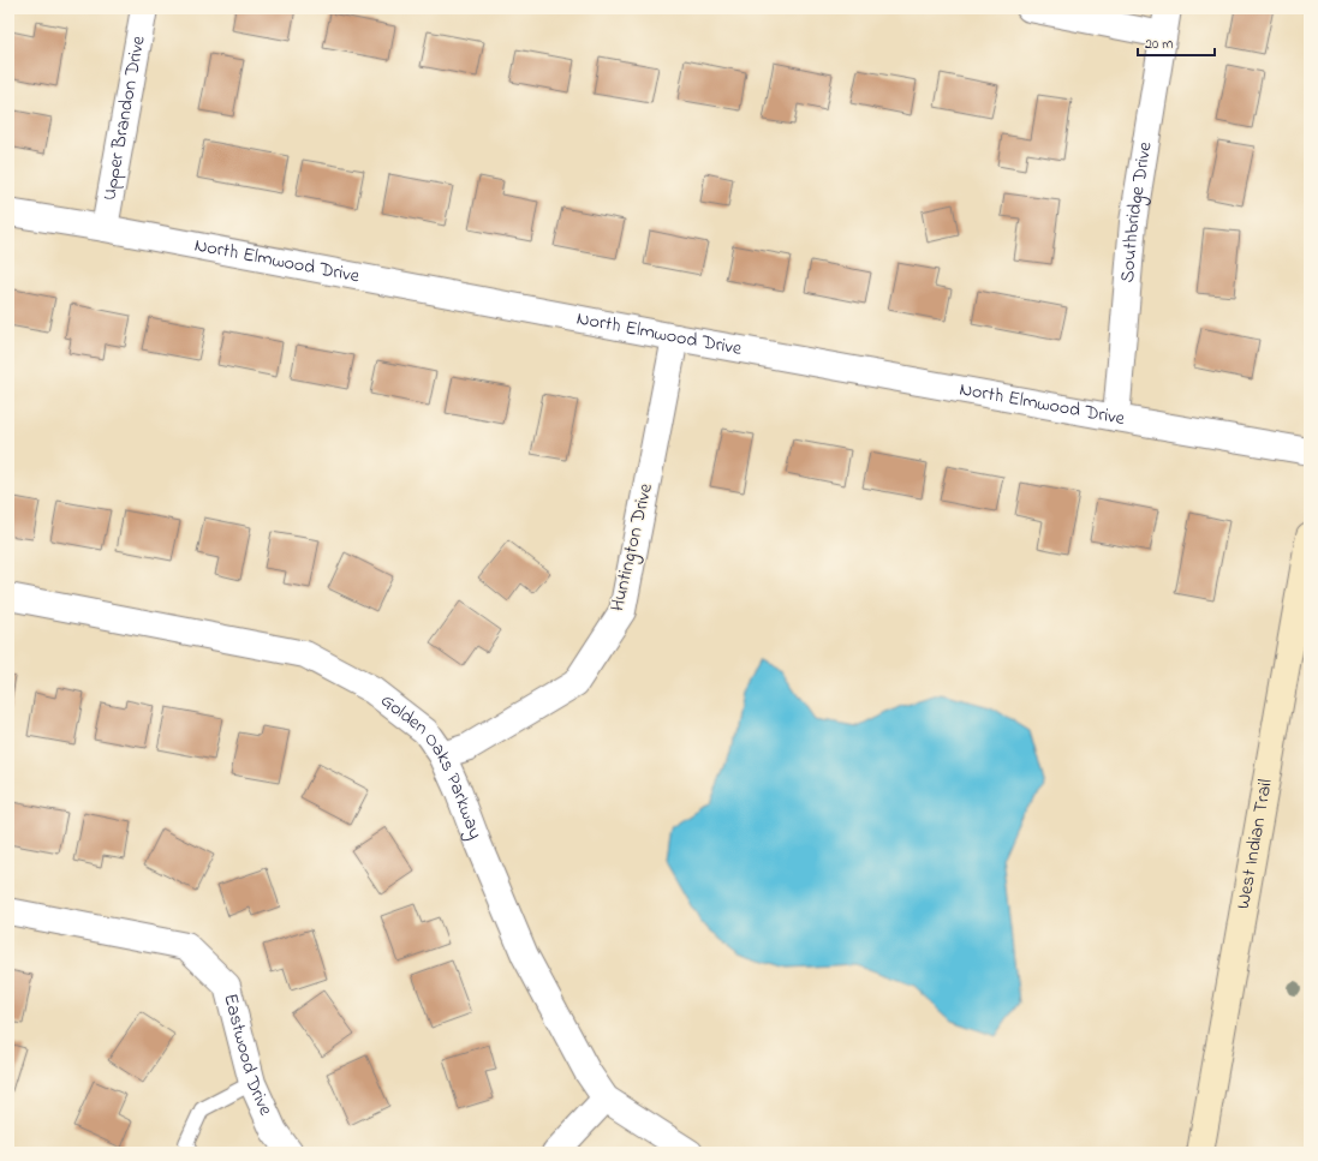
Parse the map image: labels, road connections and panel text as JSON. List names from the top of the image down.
{
  "streets": {
    "main road": ["West Indian Trail"],
    "street": [
      "Upper Brandon Drive",
      "Southbridge Drive",
      "North Elmwood Drive",
      "Huntington Drive",
      "Golden Oaks Parkway",
      "Eastwood Drive"
    ]
  },
  "crossings": [
    ["Upper Brandon Drive", "North Elmwood Drive"],
    ["Southbridge Drive", "North Elmwood Drive"],
    ["North Elmwood Drive", "Huntington Drive"],
    ["Huntington Drive", "Golden Oaks Parkway"]
  ],
  "scale_bar": "20 m"
}
